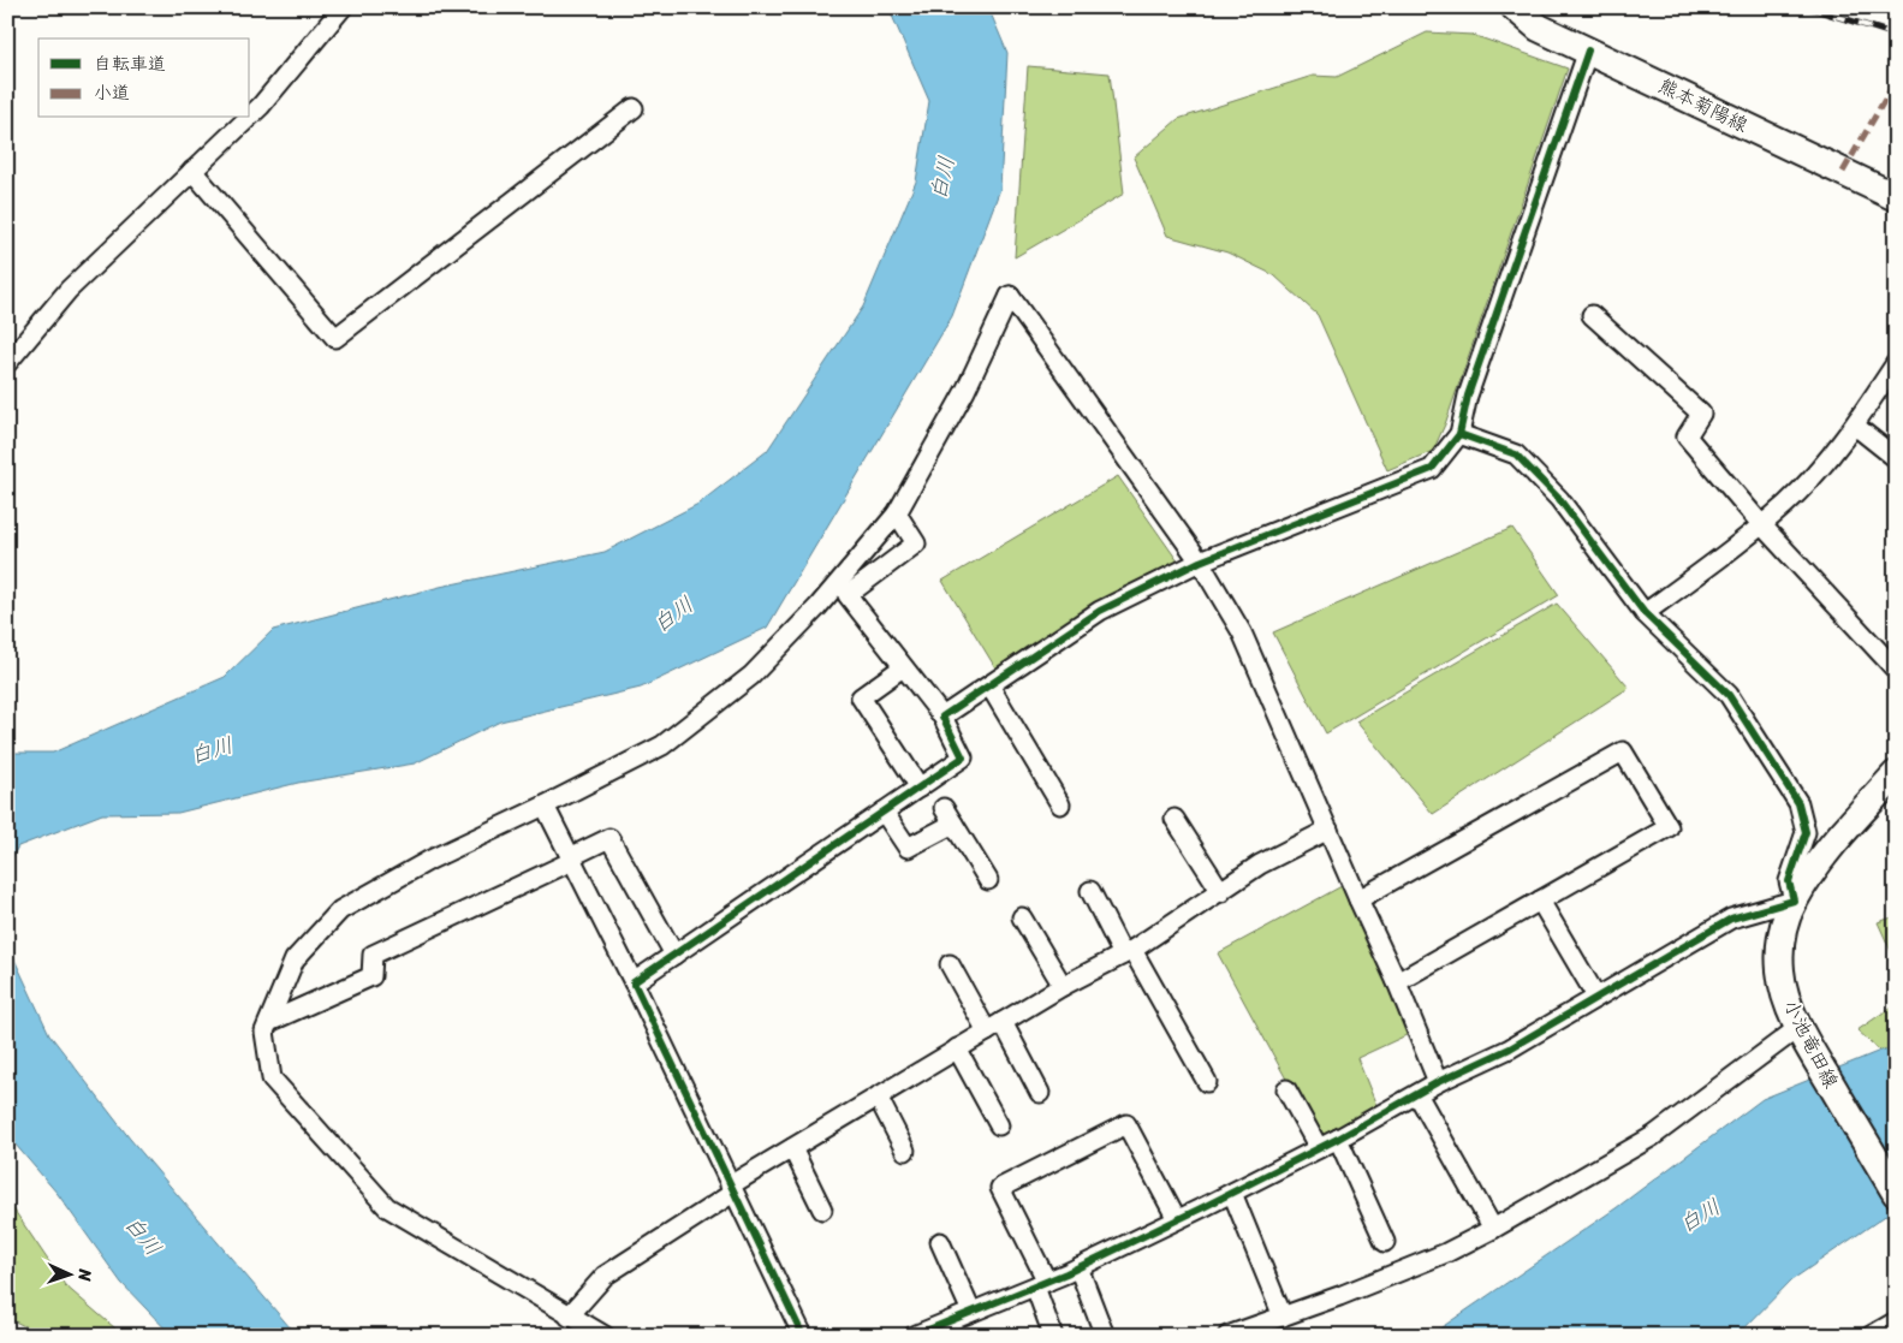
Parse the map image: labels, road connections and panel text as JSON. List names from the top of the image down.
{
  "streets": {
    "main road": ["熊本菊陽線", "小池竜田線"]
  },
  "water": ["白川"],
  "legend": ["自転車道", "小道"],
  "north": "right"
}
